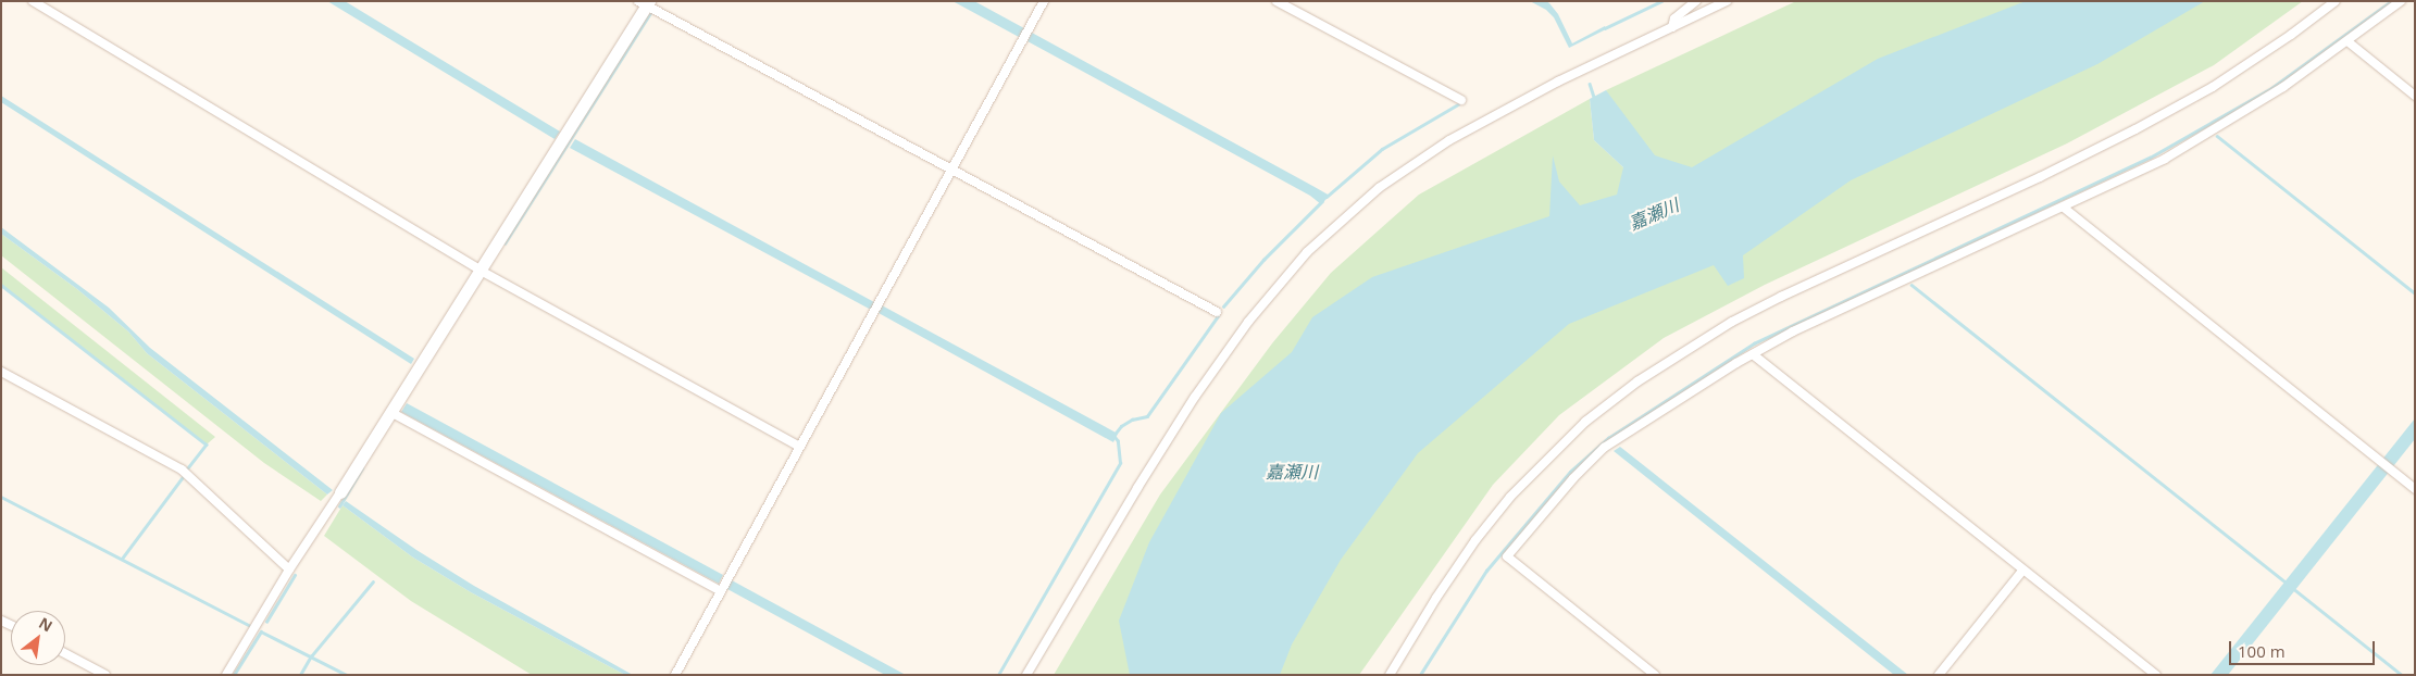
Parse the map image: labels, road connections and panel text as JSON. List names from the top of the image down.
{
  "water": ["嘉瀬川"],
  "scale_bar": "100 m",
  "north": "top right"
}
